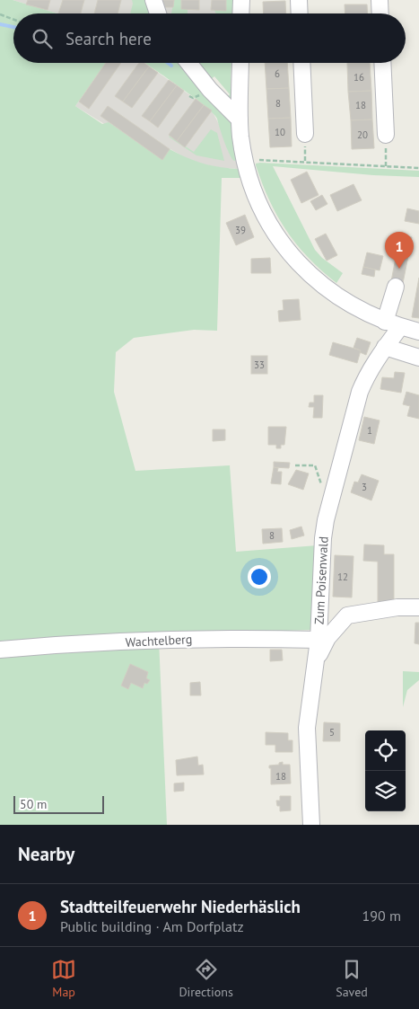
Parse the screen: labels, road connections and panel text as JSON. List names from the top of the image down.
{
  "streets": {
    "street": ["Zum Poisenwald", "Wachtelberg"]
  },
  "crossings": [
    ["Zum Poisenwald", "Wachtelberg"]
  ],
  "house_numbers": [
    "6",
    "16",
    "8",
    "18",
    "10",
    "20",
    "39",
    "33",
    "1",
    "3",
    "8",
    "12",
    "5",
    "18"
  ],
  "scale_bar": "50 m",
  "page": {
    "search": "Search here",
    "pins": "1",
    "scale": "50 m",
    "heading": "Nearby",
    "list": [
      {
        "mark": "1",
        "name": "Stadtteilfeuerwehr Niederhäslich",
        "note": "Public building · Am Dorfplatz",
        "value": "190 m"
      }
    ],
    "nav": ["Map", "Directions", "Saved"]
  }
}
